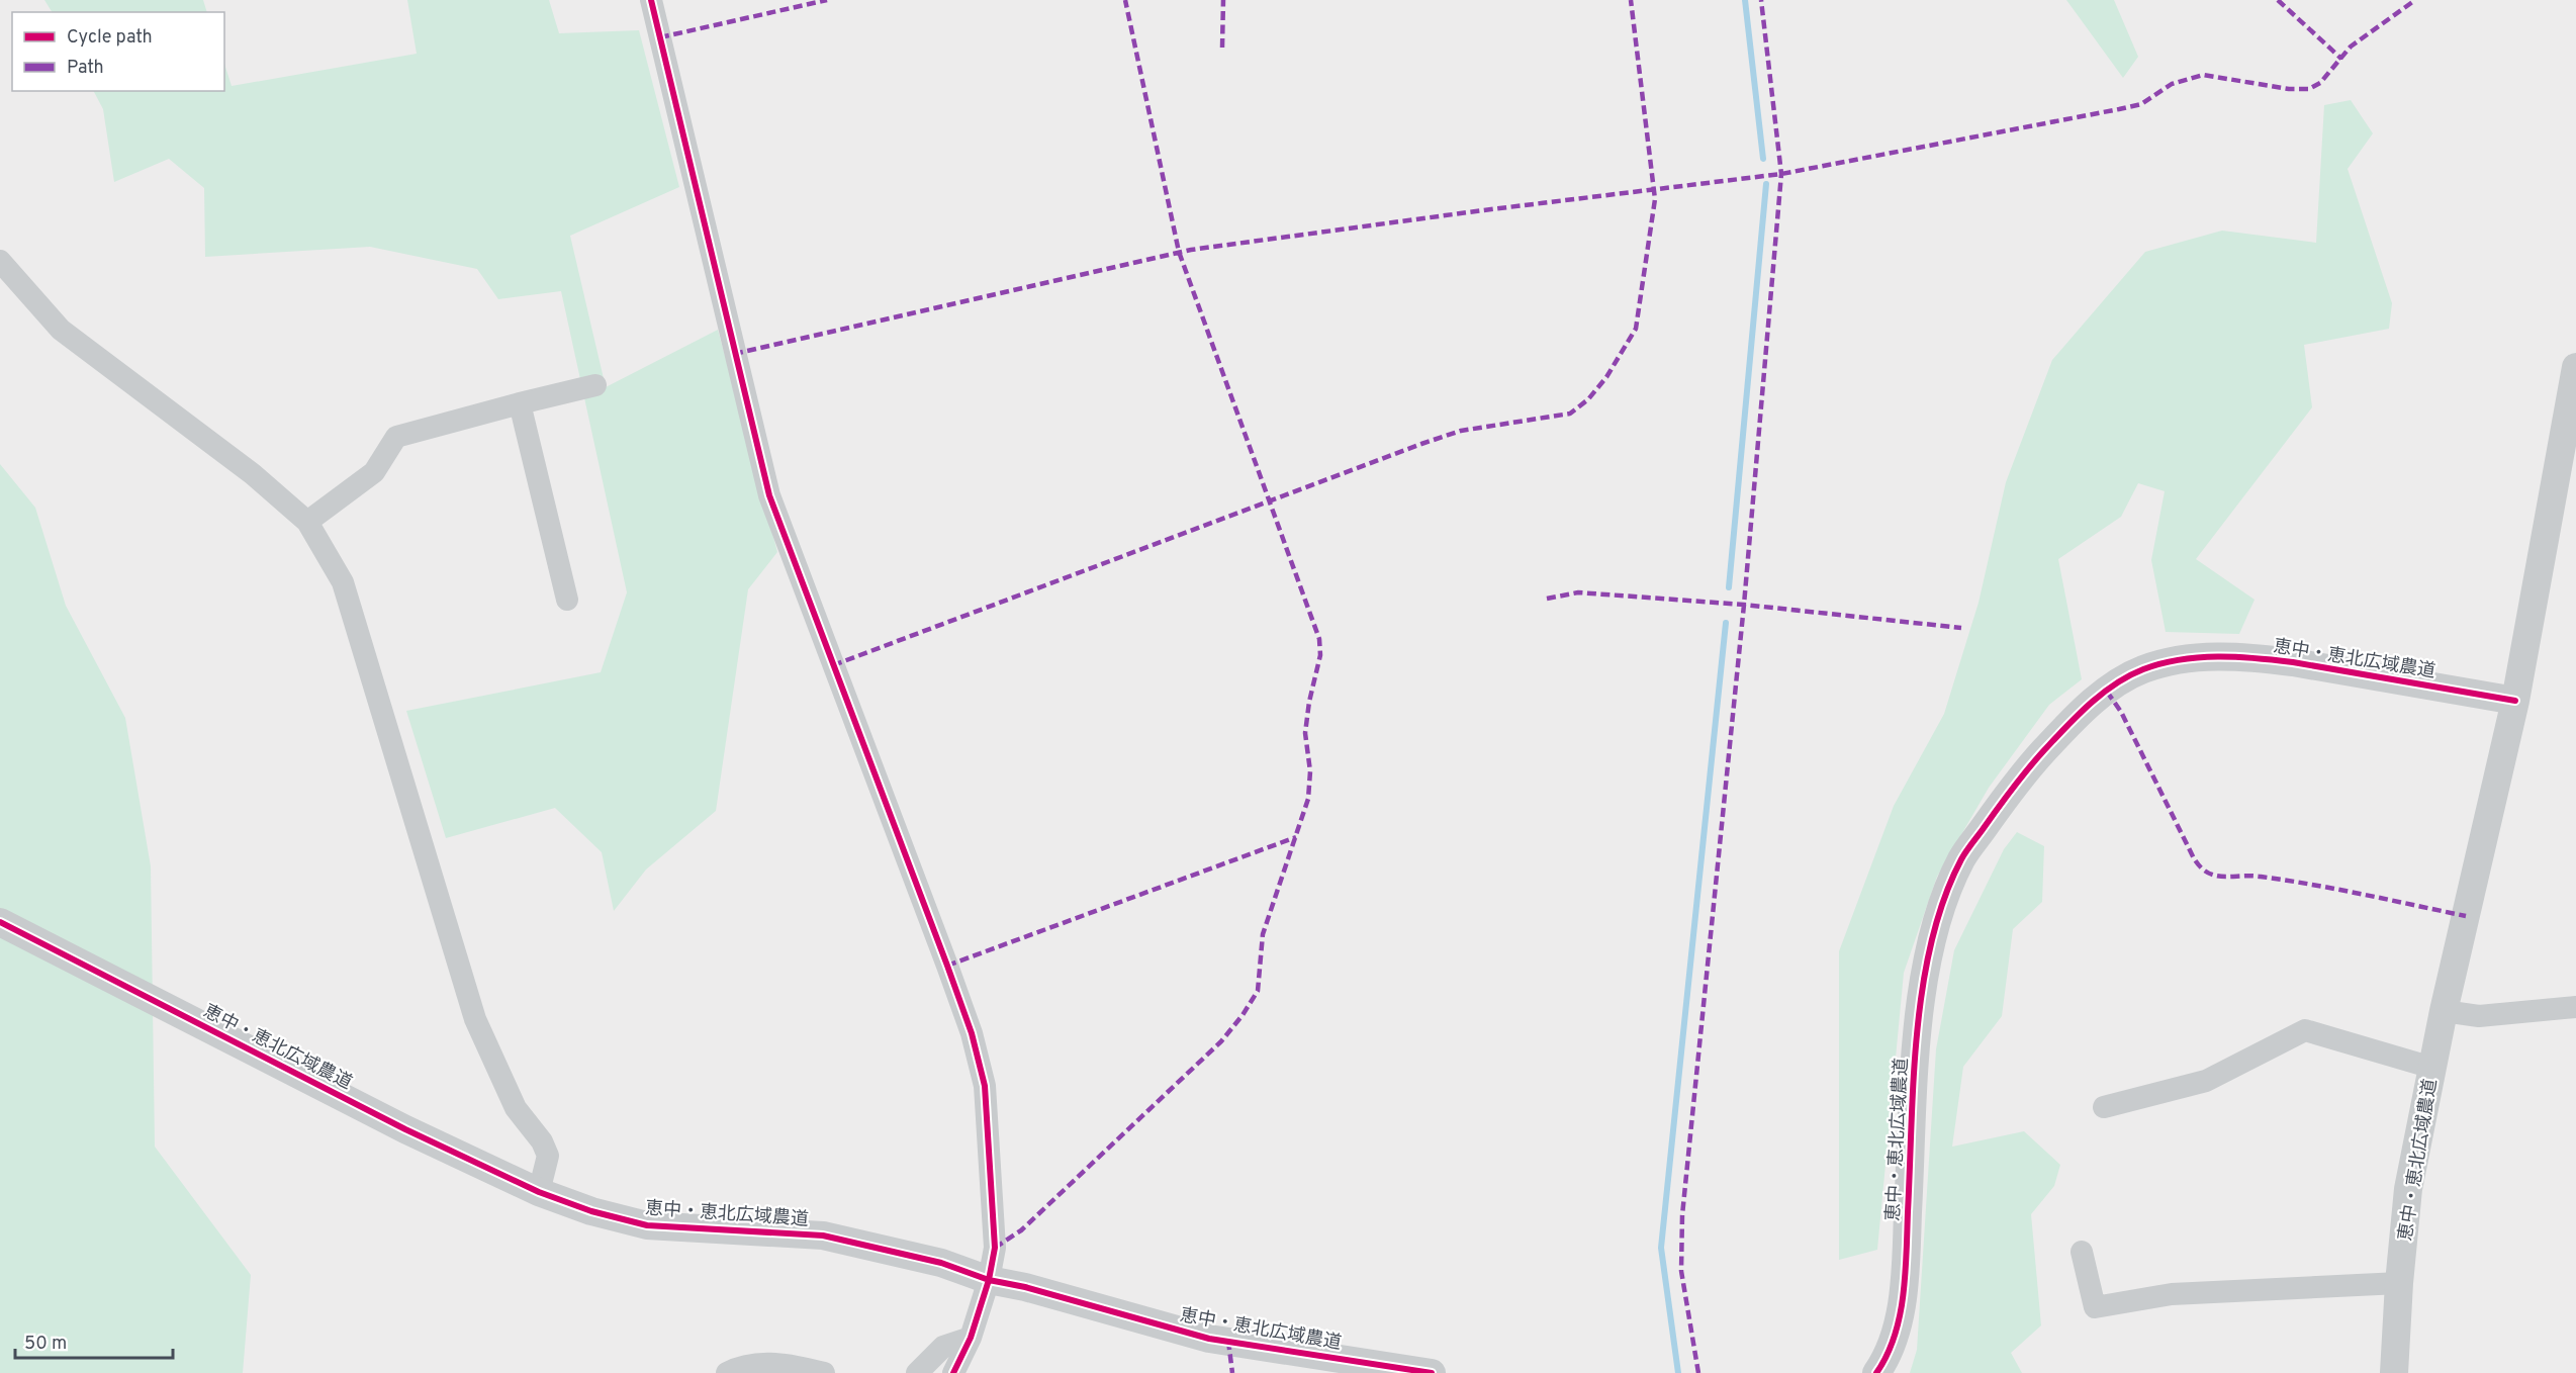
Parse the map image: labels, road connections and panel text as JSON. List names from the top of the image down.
{
  "streets": {
    "street": ["恵中・恵北広域農道"]
  },
  "legend": ["Cycle path", "Path"],
  "scale_bar": "50 m"
}
